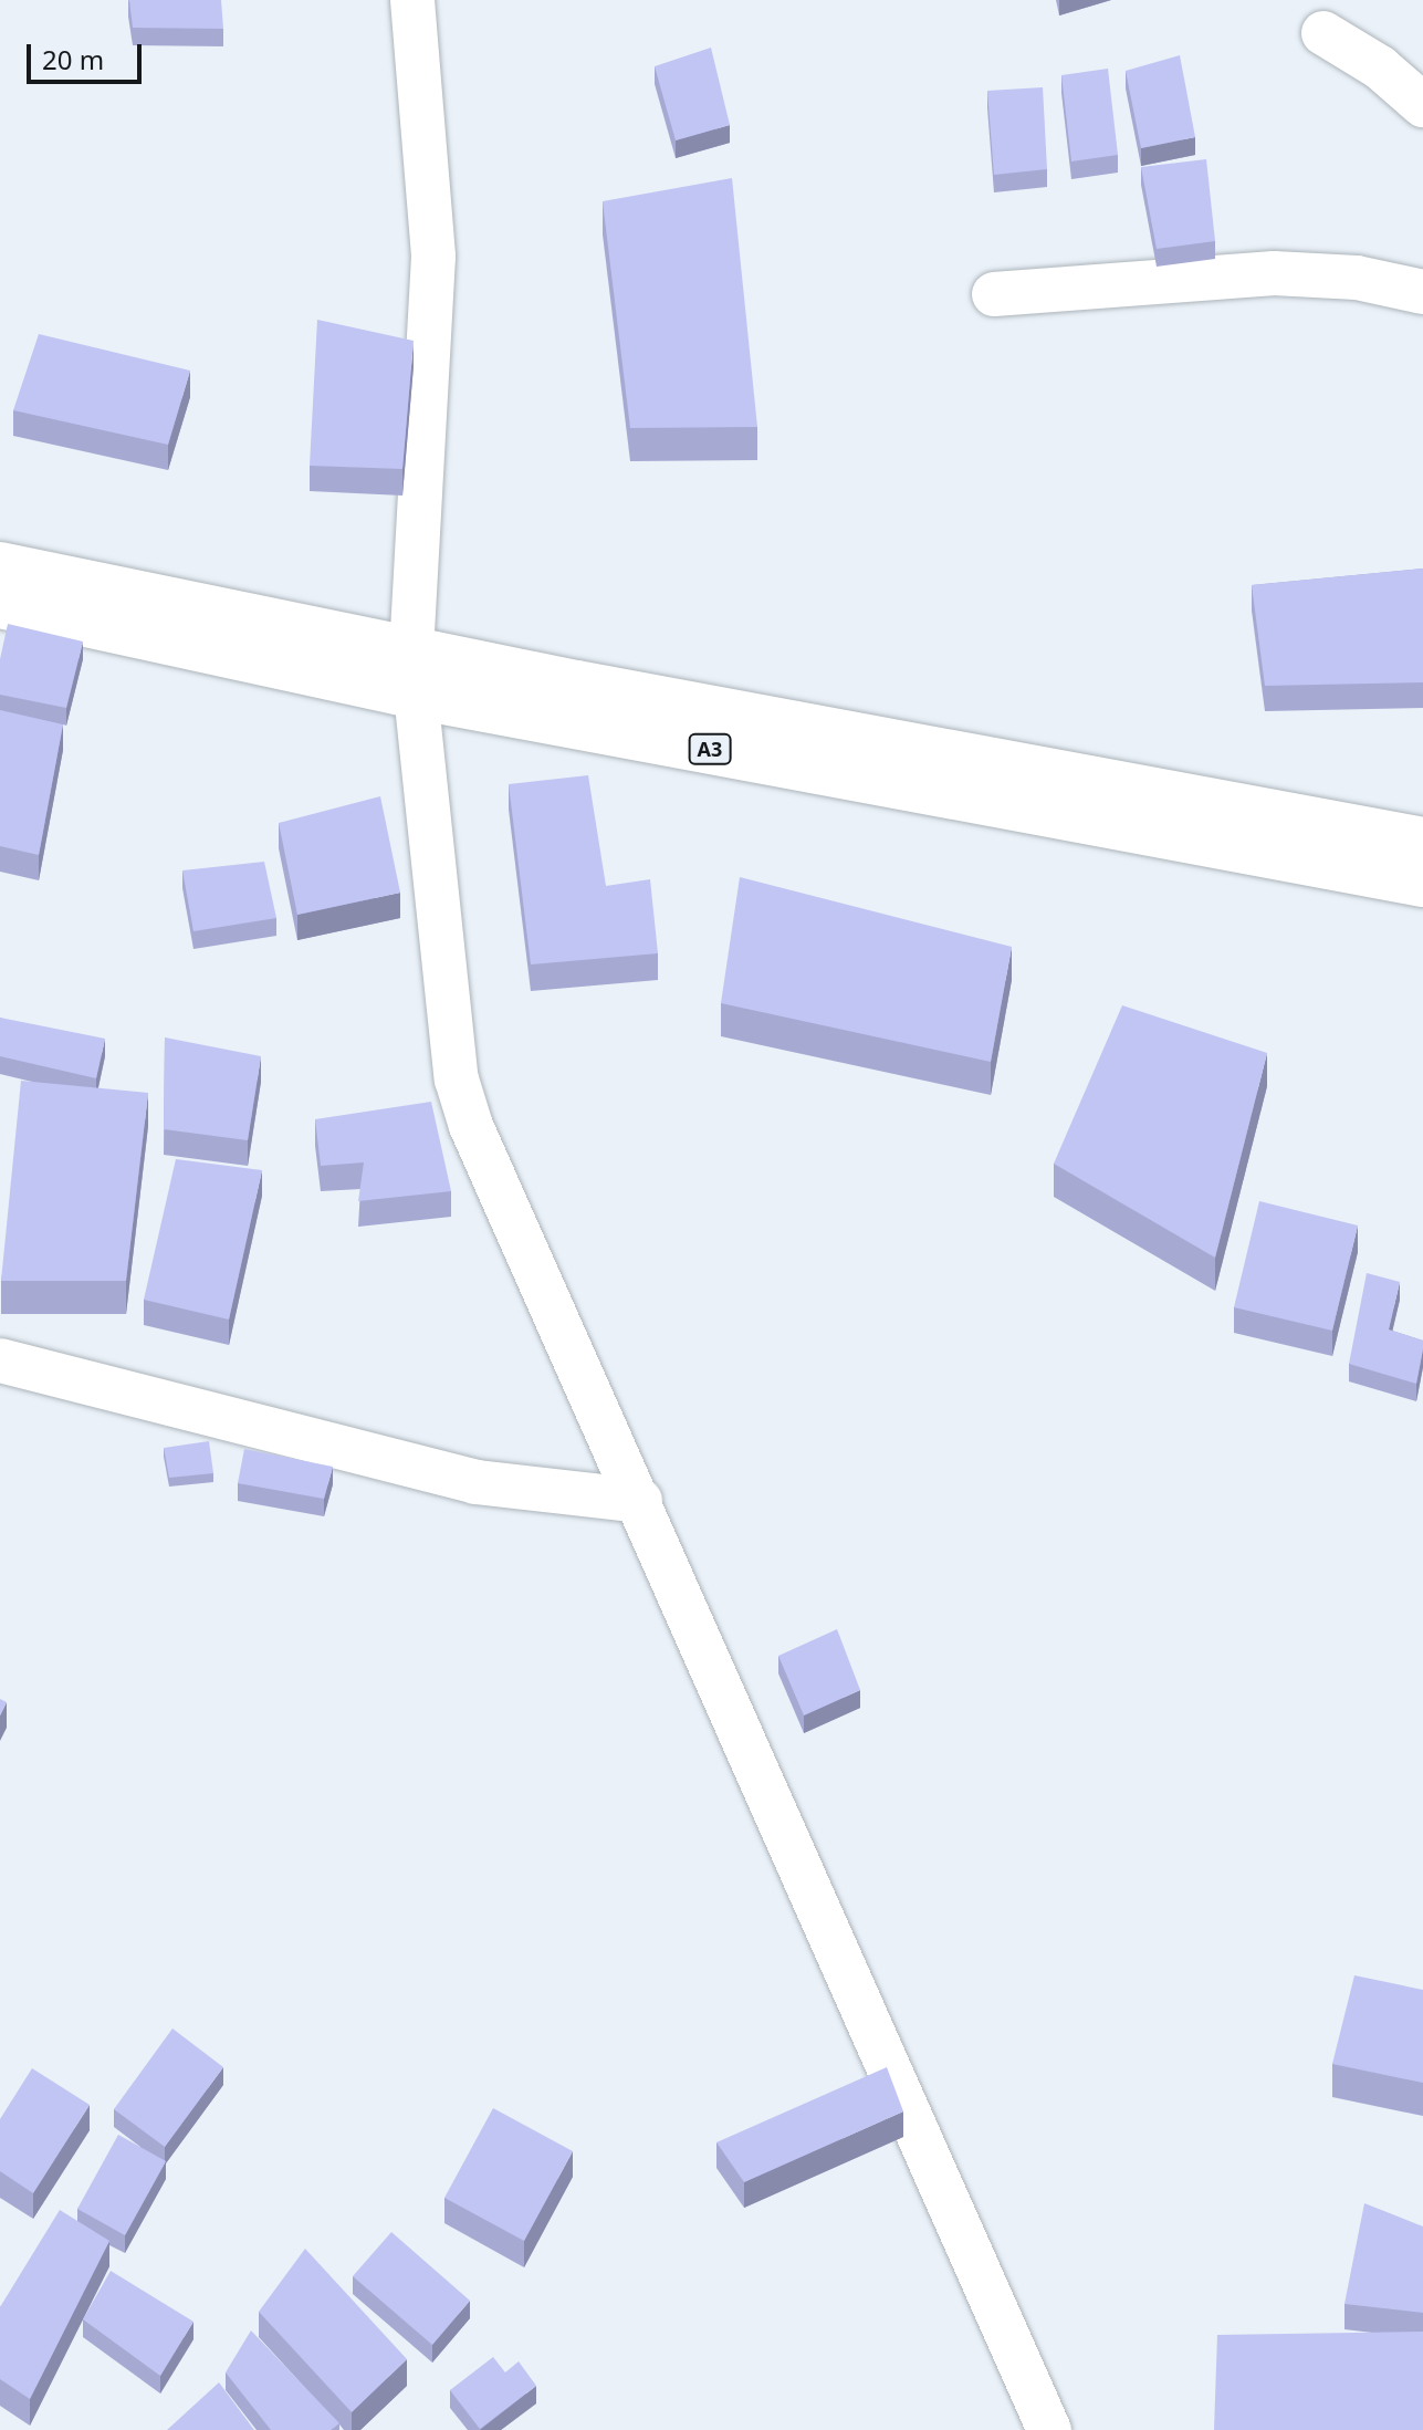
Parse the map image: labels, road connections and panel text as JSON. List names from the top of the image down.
{
  "streets": {
    "main road": ["A3"]
  },
  "scale_bar": "20 m"
}
